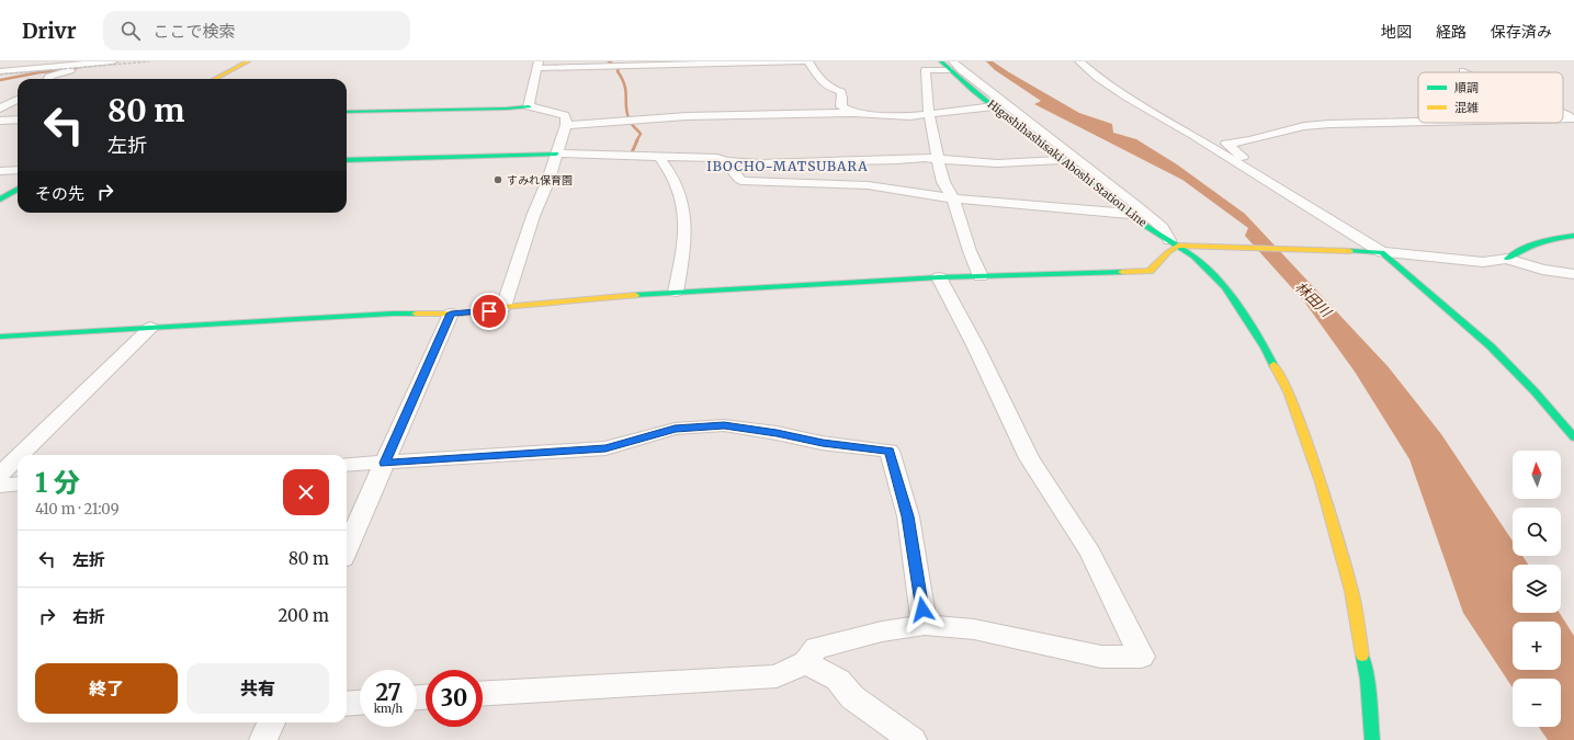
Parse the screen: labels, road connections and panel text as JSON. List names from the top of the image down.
{
  "streets": {
    "street": ["Higashihashisaki Aboshi Station Line"]
  },
  "districts": ["IBOCHO-MATSUBARA"],
  "water": ["林田川"],
  "places": ["すみれ保育園"],
  "legend": ["順調", "混雑"],
  "north": "top",
  "page": {
    "header": "Drivr",
    "search": "ここで検索",
    "nav": ["地図", "経路", "保存済み"],
    "turn": ["80 m", "左折"],
    "then": "その先",
    "map_buttons": ["+", "−"],
    "heading": ["1 分", "410 m · 21:09"],
    "list": [
      {
        "name": "左折",
        "value": "80 m"
      },
      {
        "name": "右折",
        "value": "200 m"
      }
    ],
    "buttons": ["終了", "共有"],
    "speed": "27 km/h",
    "limit": "30"
  }
}
